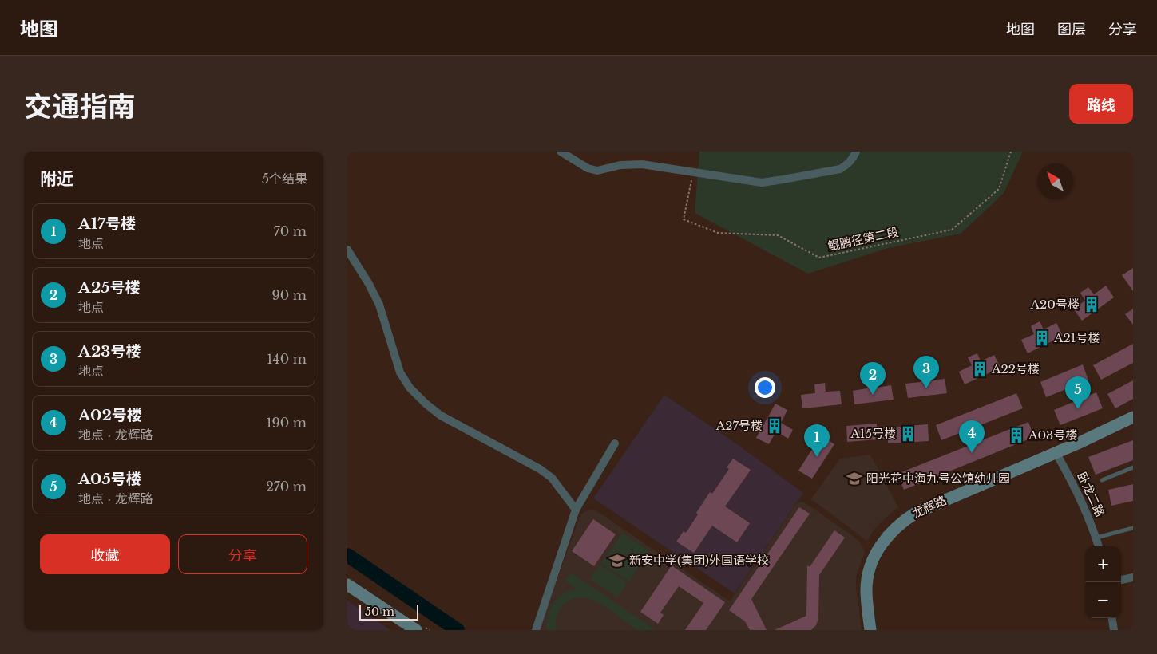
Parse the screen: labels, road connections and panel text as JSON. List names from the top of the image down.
{
  "streets": {
    "street": ["卧龙二路", "龙辉路"],
    "path": ["鲲鹏径第二段"]
  },
  "crossings": [
    ["卧龙二路", "龙辉路"]
  ],
  "places": {
    "building": [
      "A20号楼",
      "A21号楼",
      "A22号楼",
      "A27号楼",
      "A15号楼",
      "A03号楼"
    ],
    "school or university": ["阳光花中海九号公馆幼儿园", "新安中学(集团)外国语学校"]
  },
  "scale_bar": "50 m",
  "north": "top left",
  "page": {
    "header": "地图",
    "nav": ["地图", "图层", "分享"],
    "title": "交通指南",
    "buttons": [
      "路线",
      ["收藏", "分享"]
    ],
    "heading": ["附近", "5个结果"],
    "list": [
      {
        "mark": "1",
        "name": "A17号楼",
        "note": "地点",
        "value": "70 m"
      },
      {
        "mark": "2",
        "name": "A25号楼",
        "note": "地点",
        "value": "90 m"
      },
      {
        "mark": "3",
        "name": "A23号楼",
        "note": "地点",
        "value": "140 m"
      },
      {
        "mark": "4",
        "name": "A02号楼",
        "note": "地点 · 龙辉路",
        "value": "190 m"
      },
      {
        "mark": "5",
        "name": "A05号楼",
        "note": "地点 · 龙辉路",
        "value": "270 m"
      }
    ],
    "pins": [
      "3",
      "2",
      "5",
      "4",
      "1"
    ],
    "map_buttons": ["+", "−"],
    "scale": "50 m"
  }
}
